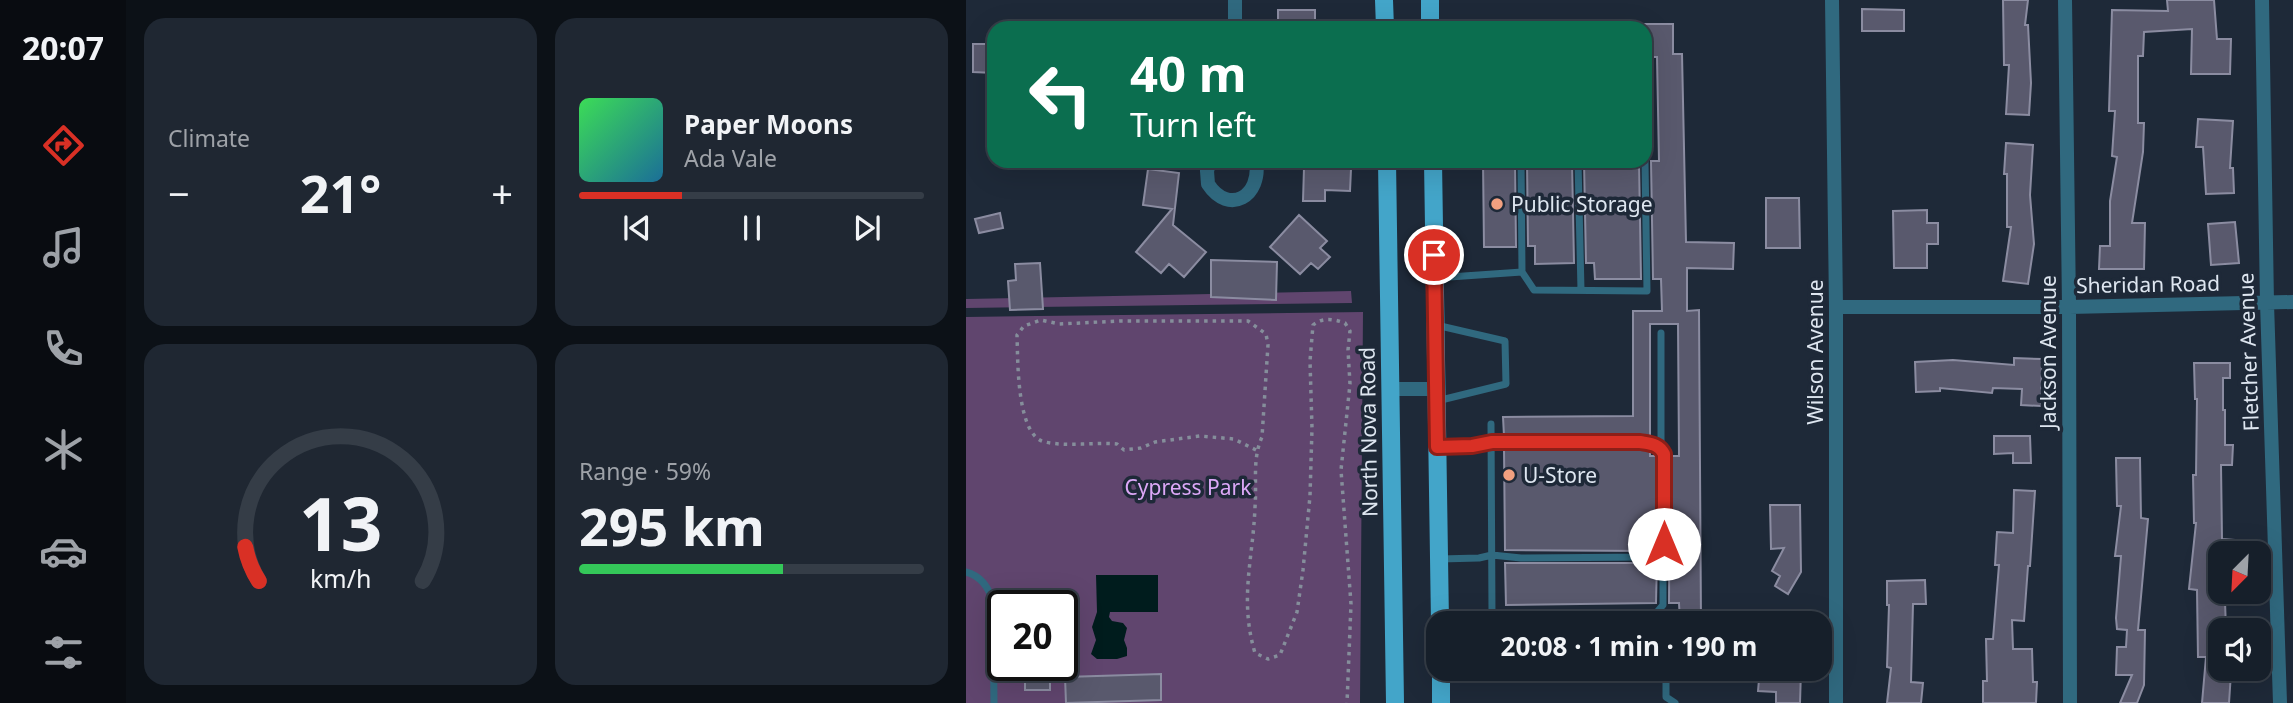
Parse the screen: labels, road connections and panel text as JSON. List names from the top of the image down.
{
  "streets": {
    "main road": ["North Nova Road"],
    "street": [
      "Sheridan Road",
      "Wilson Avenue",
      "Jackson Avenue",
      "Fletcher Avenue"
    ]
  },
  "crossings": [
    ["Sheridan Road", "Wilson Avenue"],
    ["Sheridan Road", "Jackson Avenue"],
    ["Sheridan Road", "Fletcher Avenue"]
  ],
  "parks": ["Cypress Park"],
  "places": ["Public Storage", "U-Store"],
  "north": "bottom left",
  "page": {
    "tabs": "20:07",
    "tile": [
      "Climate",
      ["Range · 59%", "295 km"]
    ],
    "turn": ["40 m", "Turn left"],
    "song": ["Paper Moons", "Ada Vale"],
    "heat": ["−", "21°", "+"],
    "limit": "20",
    "trip": "20:08 · 1 min · 190 m",
    "gauge": ["13", "km/h"]
  }
}
